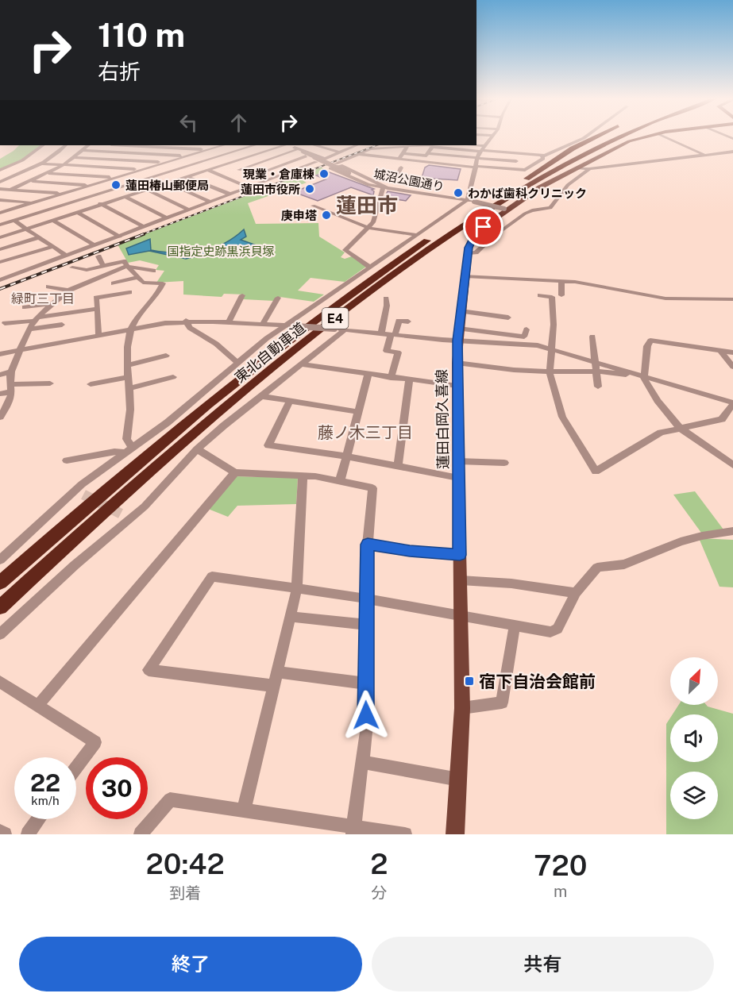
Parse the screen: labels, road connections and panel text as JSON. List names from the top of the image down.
{
  "streets": {
    "highway": ["E4", "東北自動車道"],
    "main road": ["蓮田白岡久喜線"],
    "street": ["城沼公園通り"]
  },
  "crossings": [
    ["城沼公園通り", "蓮田白岡久喜線"]
  ],
  "districts": ["蓮田市", "緑町三丁目", "藤ノ木三丁目"],
  "parks": ["国指定史跡黒浜貝塚"],
  "places": {
    "other": [
      "現業・倉庫棟",
      "蓮田椿山郵便局",
      "蓮田市役所",
      "わかば歯科クリニック",
      "庚申塔"
    ],
    "transit": ["宿下自治会館前"]
  },
  "north": "top right",
  "page": {
    "turn": ["110 m", "右折"],
    "speed": "22 km/h",
    "limit": "30",
    "eta": [
      "20:42",
      "到着",
      "2",
      "分",
      "720",
      "m"
    ],
    "buttons": ["終了", "共有"]
  }
}
